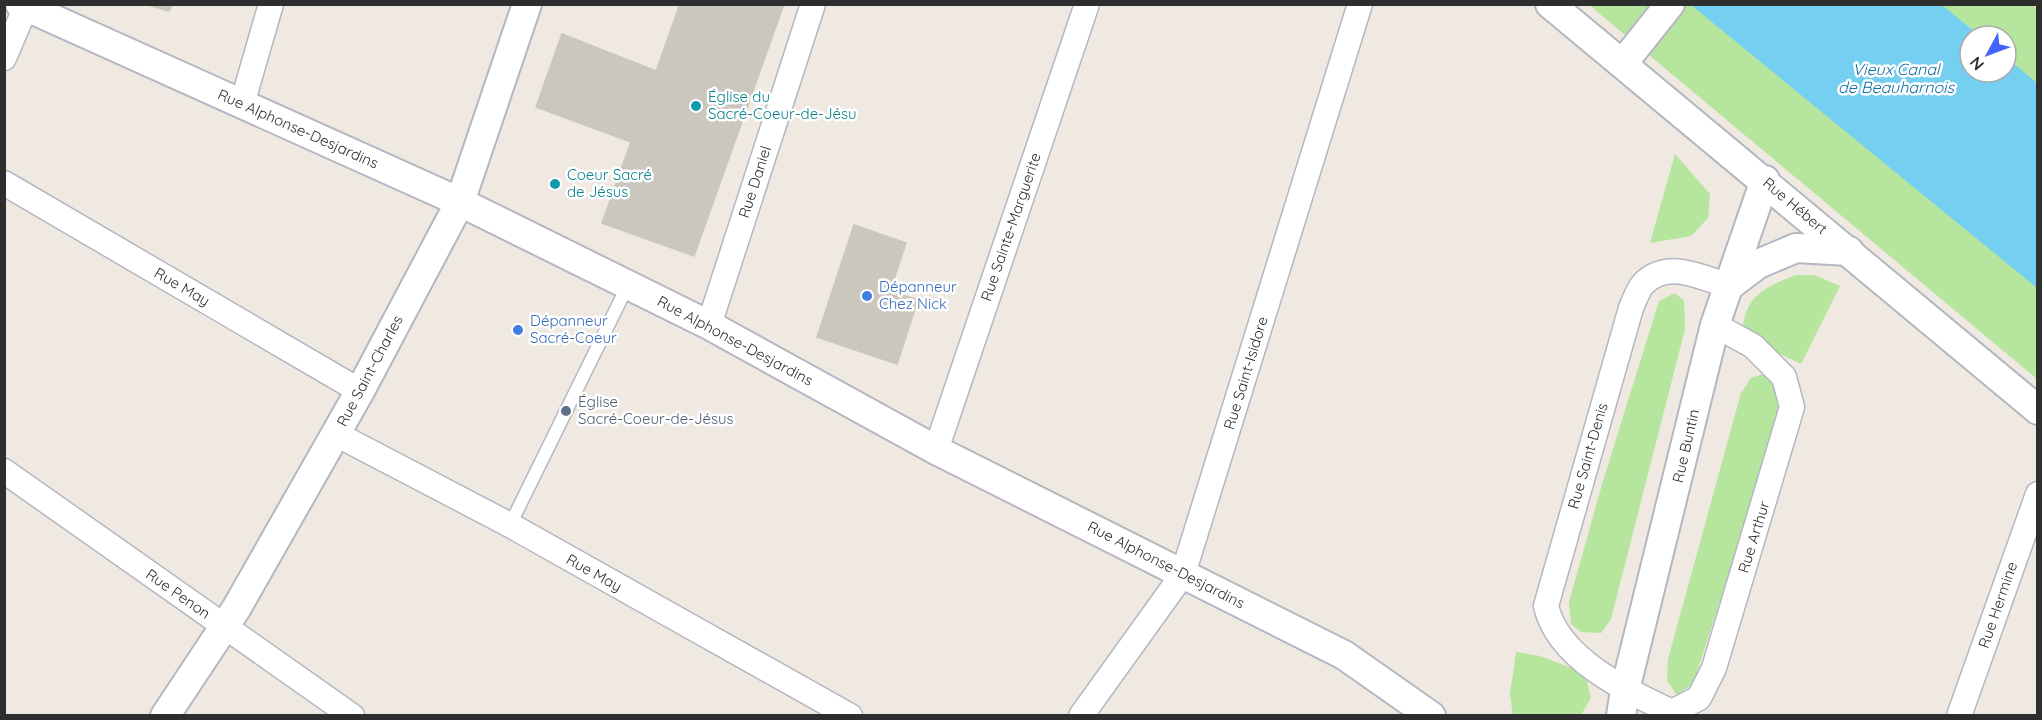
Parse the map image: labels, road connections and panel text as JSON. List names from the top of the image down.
{
  "streets": {
    "street": [
      "Rue Alphonse-Desjardins",
      "Rue Daniel",
      "Rue Hébert",
      "Rue Sainte-Marguerite",
      "Rue May",
      "Rue Saint-Charles",
      "Rue Saint-Isidore",
      "Rue Buntin",
      "Rue Saint-Denis",
      "Rue Arthur",
      "Rue Penon",
      "Rue Hermine"
    ]
  },
  "crossings": [
    ["Rue Alphonse-Desjardins", "Rue Daniel"],
    ["Rue Alphonse-Desjardins", "Rue Sainte-Marguerite"],
    ["Rue Alphonse-Desjardins", "Rue Saint-Charles"],
    ["Rue Alphonse-Desjardins", "Rue Saint-Isidore"],
    ["Rue Hébert", "Rue Buntin"],
    ["Rue May", "Rue Saint-Charles"],
    ["Rue Saint-Charles", "Rue Penon"],
    ["Rue Buntin", "Rue Saint-Denis"],
    ["Rue Buntin", "Rue Arthur"],
    ["Rue Saint-Denis", "Rue Arthur"]
  ],
  "water": ["Vieux Canal de Beauharnois"],
  "places": [
    "Église du Sacré-Coeur-de-Jésu",
    "Coeur Sacré de Jésus",
    "Dépanneur Chez Nick",
    "Dépanneur Sacré-Coeur",
    "Église Sacré-Coeur-de-Jésus"
  ],
  "north": "bottom left"
}
